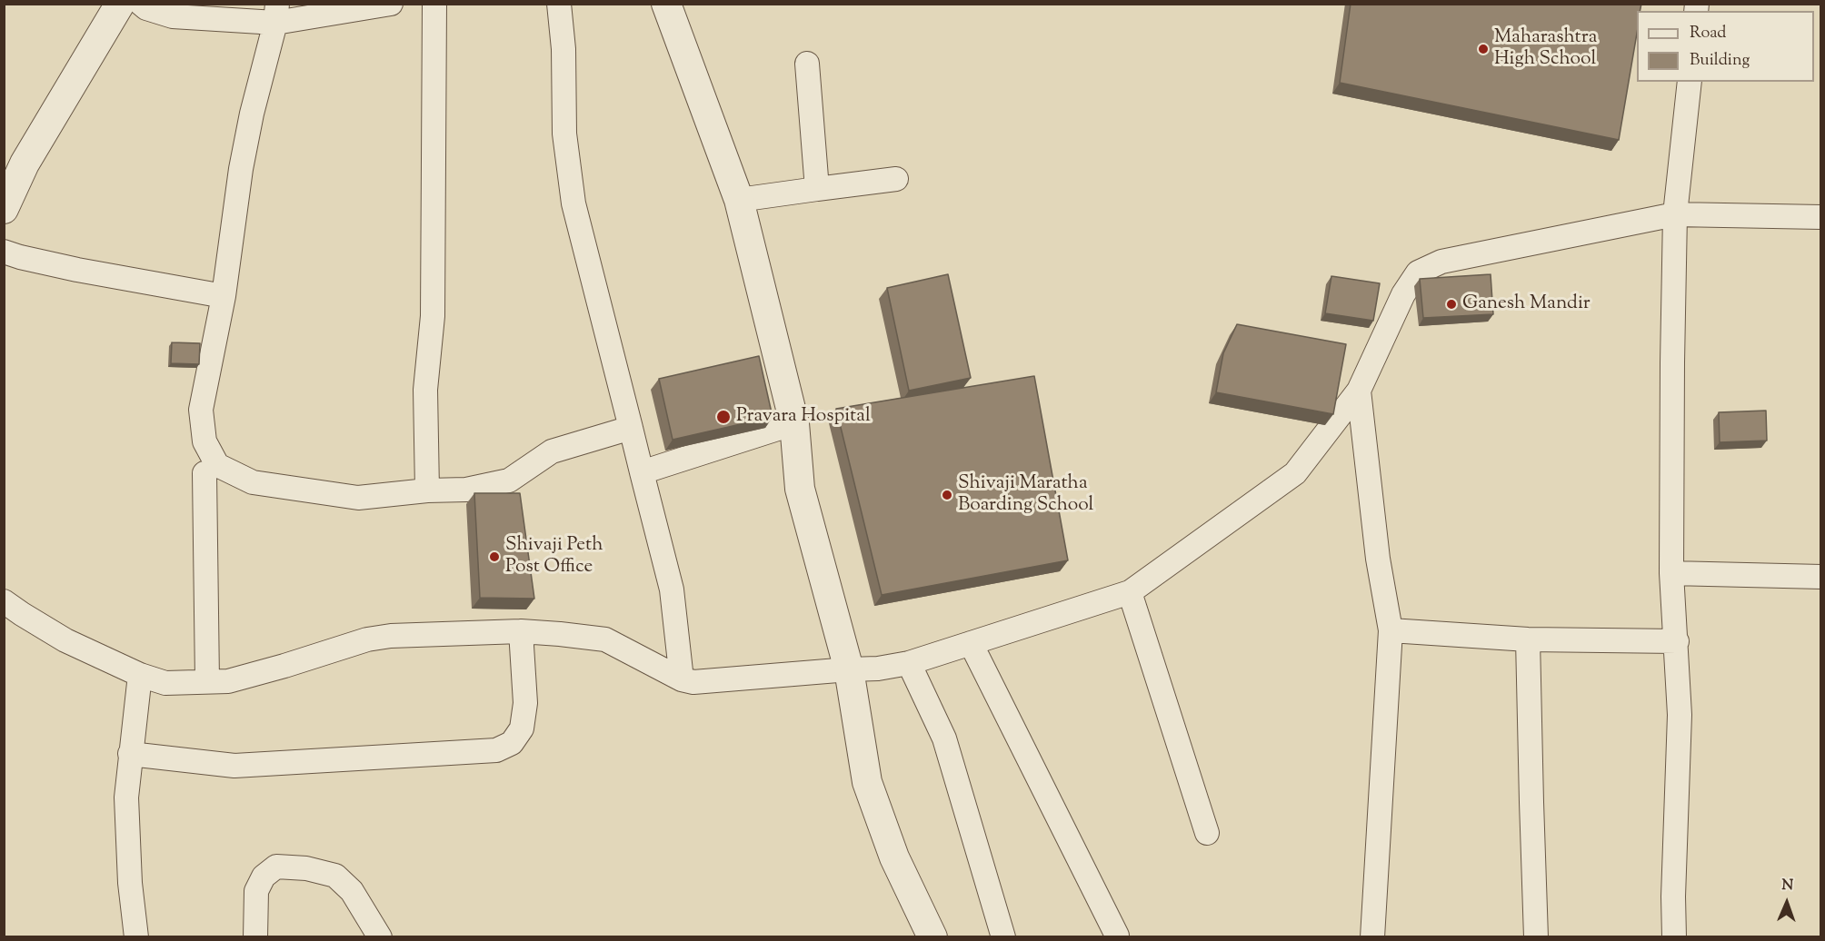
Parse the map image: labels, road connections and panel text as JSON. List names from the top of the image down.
{
  "places": [
    "Maharashtra High School",
    "Ganesh Mandir",
    "Pravara Hospital",
    "Shivaji Maratha Boarding School",
    "Shivaji Peth Post Office"
  ],
  "legend": ["Road", "Building"],
  "north": "top"
}
